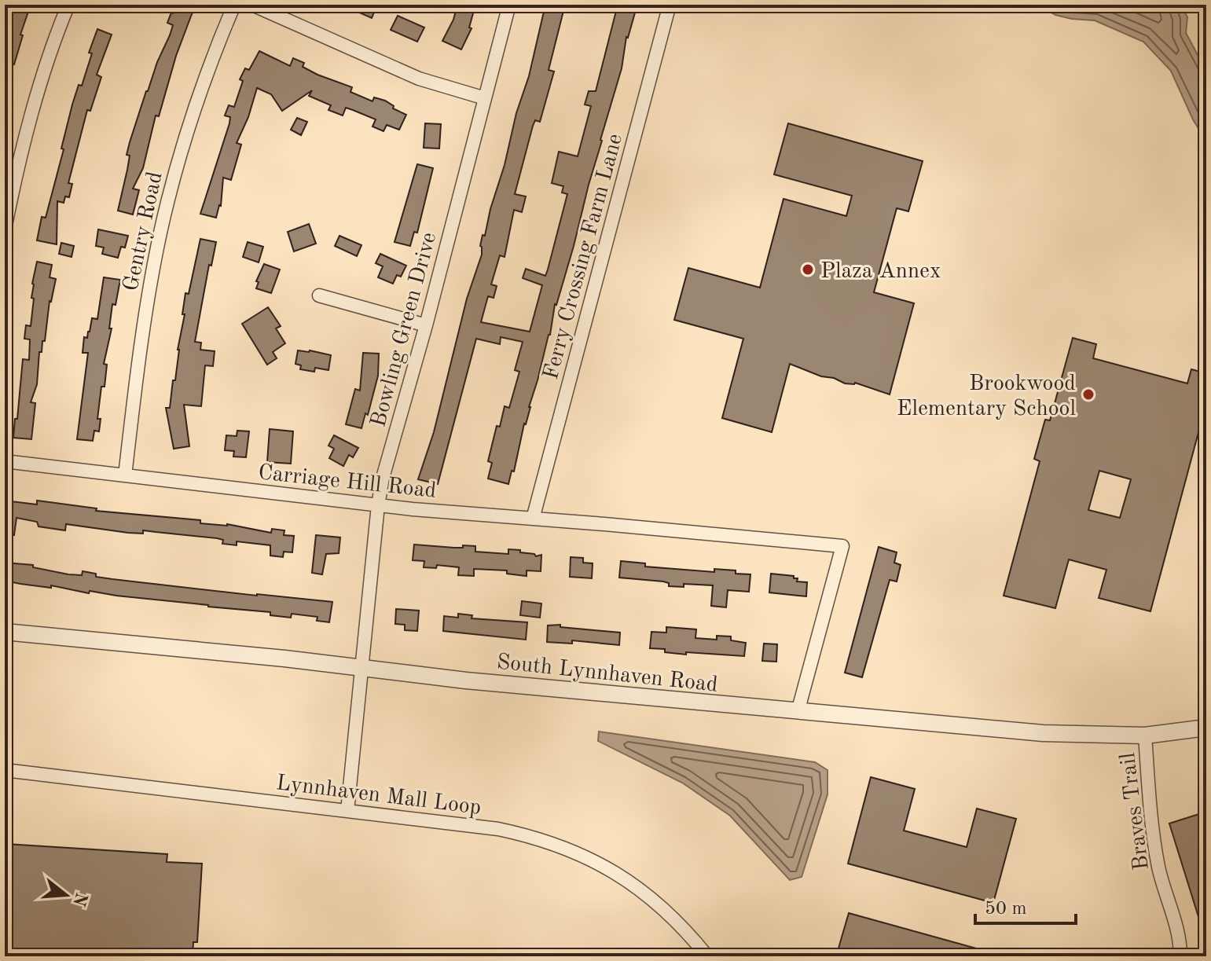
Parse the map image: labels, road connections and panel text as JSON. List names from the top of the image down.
{
  "streets": {
    "street": [
      "Gentry Road",
      "Ferry Crossing Farm Lane",
      "Bowling Green Drive",
      "Carriage Hill Road",
      "South Lynnhaven Road",
      "Lynnhaven Mall Loop",
      "Braves Trail"
    ]
  },
  "crossings": [
    ["Gentry Road", "Carriage Hill Road"],
    ["Ferry Crossing Farm Lane", "Carriage Hill Road"],
    ["Bowling Green Drive", "Carriage Hill Road"],
    ["Bowling Green Drive", "South Lynnhaven Road"],
    ["Bowling Green Drive", "Lynnhaven Mall Loop"],
    ["Carriage Hill Road", "South Lynnhaven Road"],
    ["South Lynnhaven Road", "Braves Trail"]
  ],
  "places": ["Plaza Annex", "Brookwood Elementary School"],
  "scale_bar": "50 m",
  "north": "right"
}
